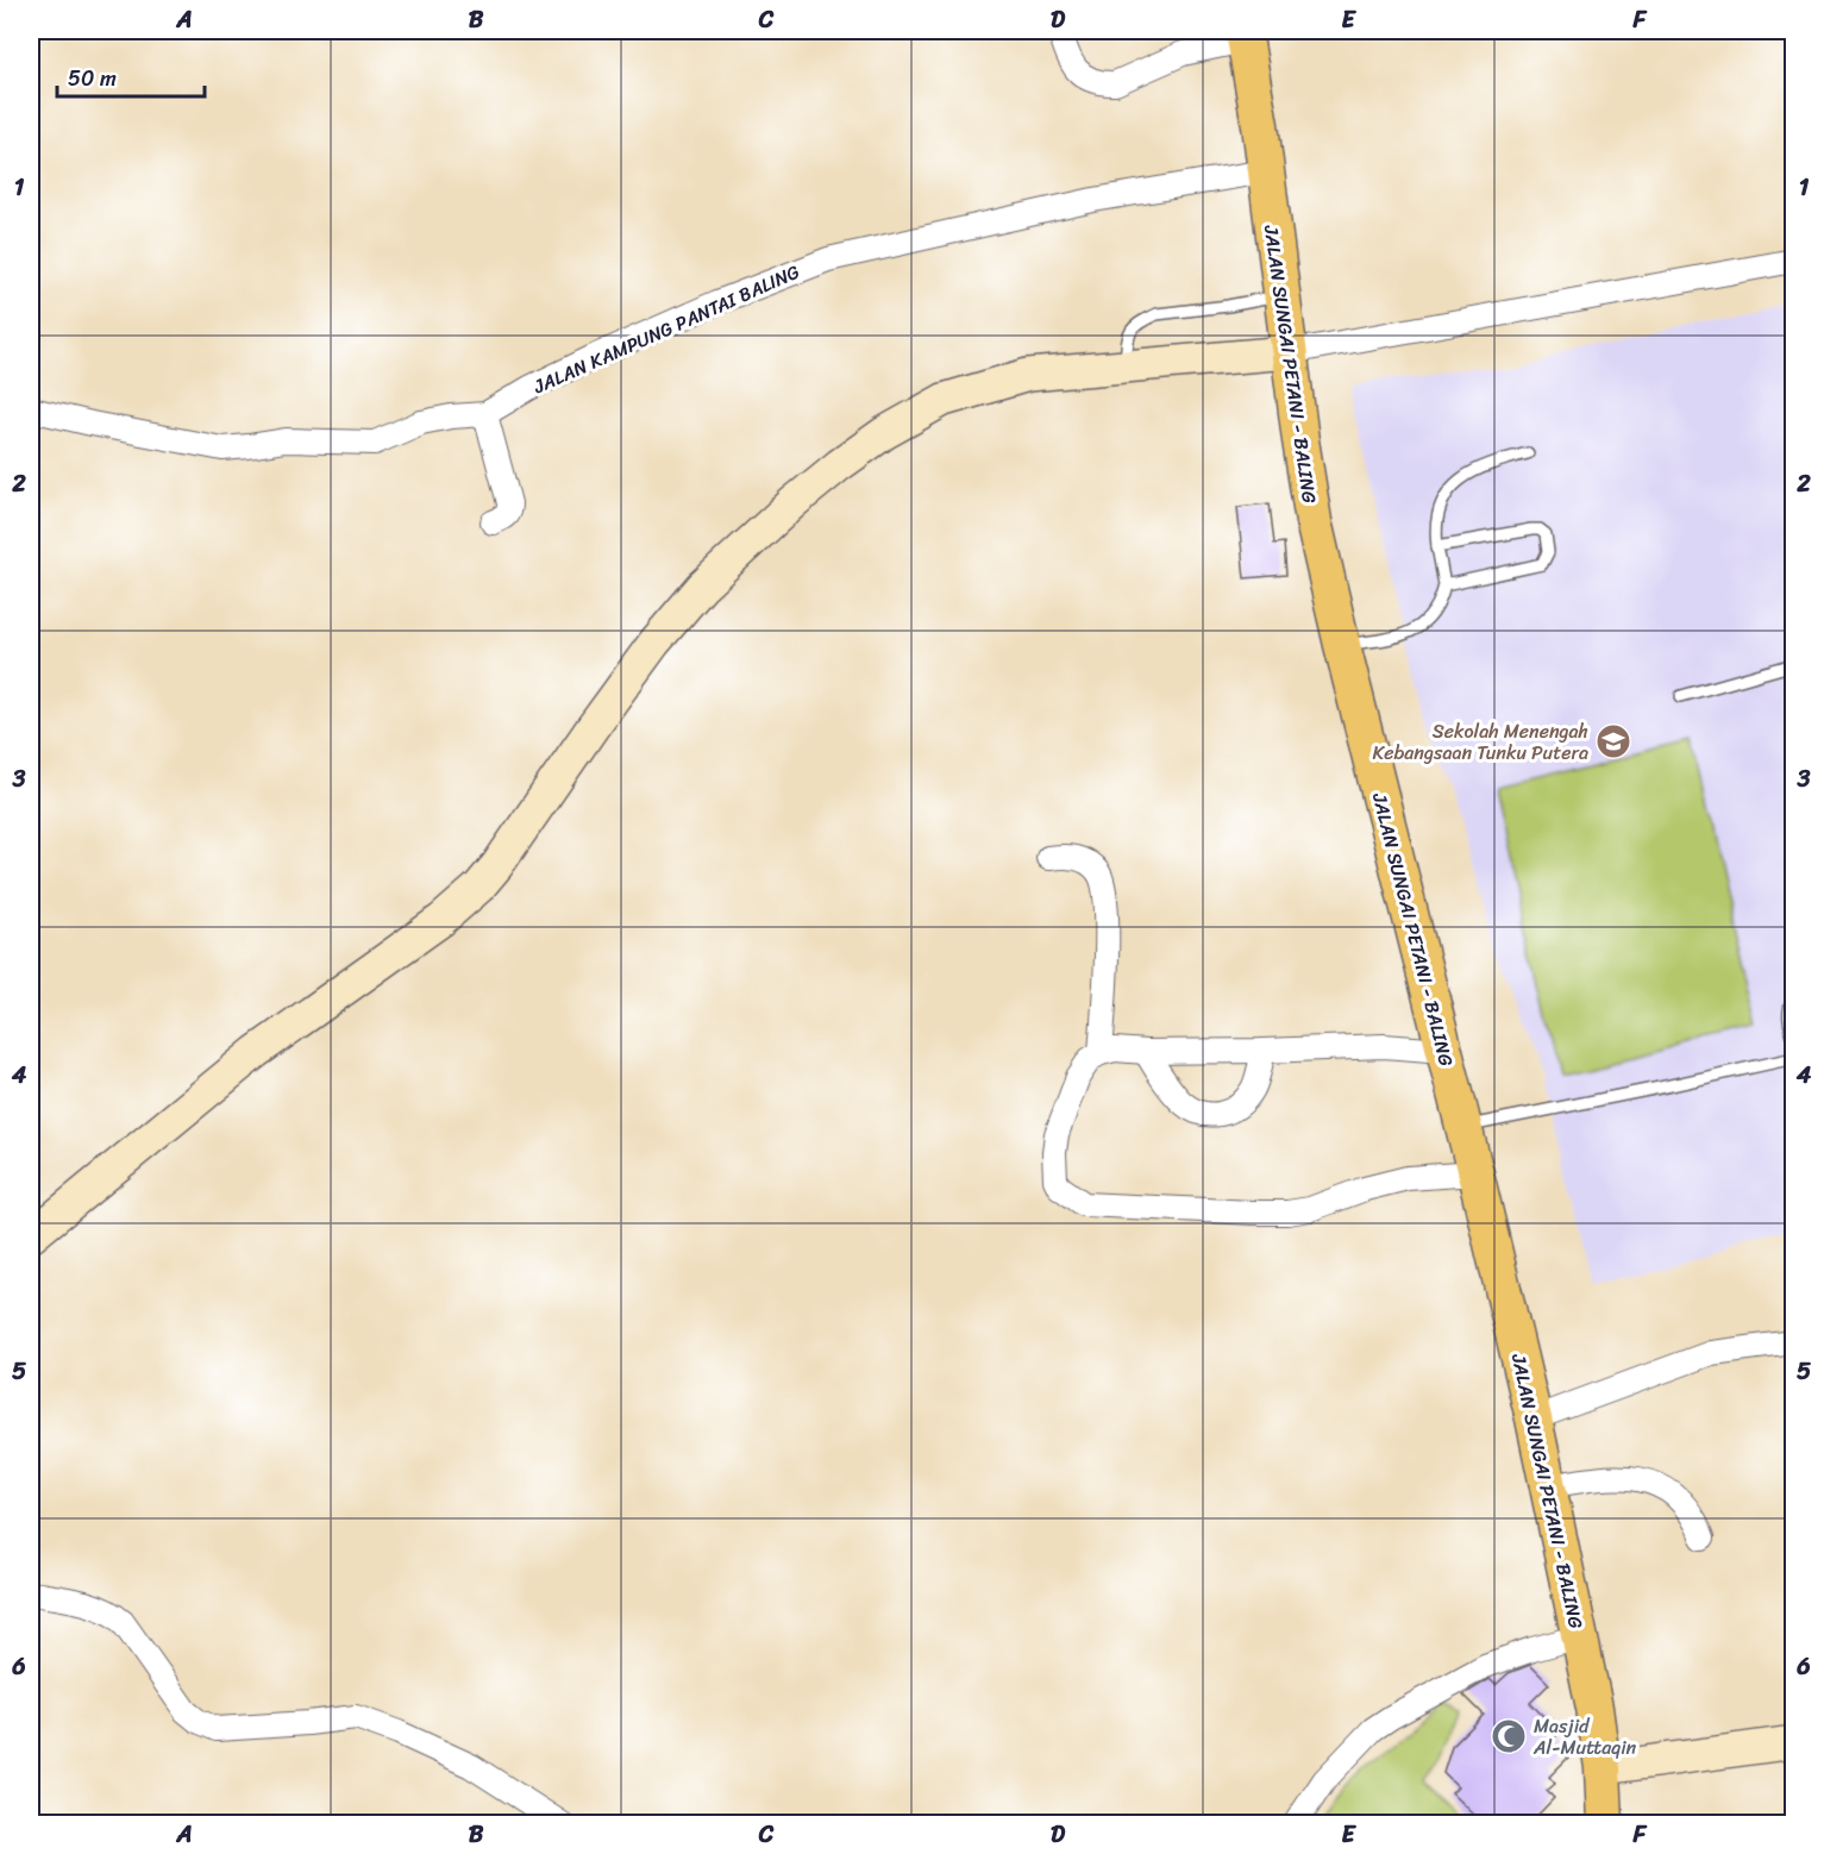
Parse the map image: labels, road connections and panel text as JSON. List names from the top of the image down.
{
  "streets": {
    "main road": ["JALAN SUNGAI PETANI - BALING"],
    "street": ["JALAN KAMPUNG PANTAI BALING"]
  },
  "crossings": [
    ["JALAN KAMPUNG PANTAI BALING", "JALAN SUNGAI PETANI - BALING"]
  ],
  "places": {
    "school or university": ["Sekolah Menengah Kebangsaan Tunku Putera"],
    "mosque": ["Masjid Al-Muttaqin"]
  },
  "scale_bar": "50 m",
  "grid": {
    "columns": [
      "A",
      "B",
      "C",
      "D",
      "E",
      "F"
    ],
    "rows": [
      "1",
      "2",
      "3",
      "4",
      "5",
      "6"
    ]
  }
}
